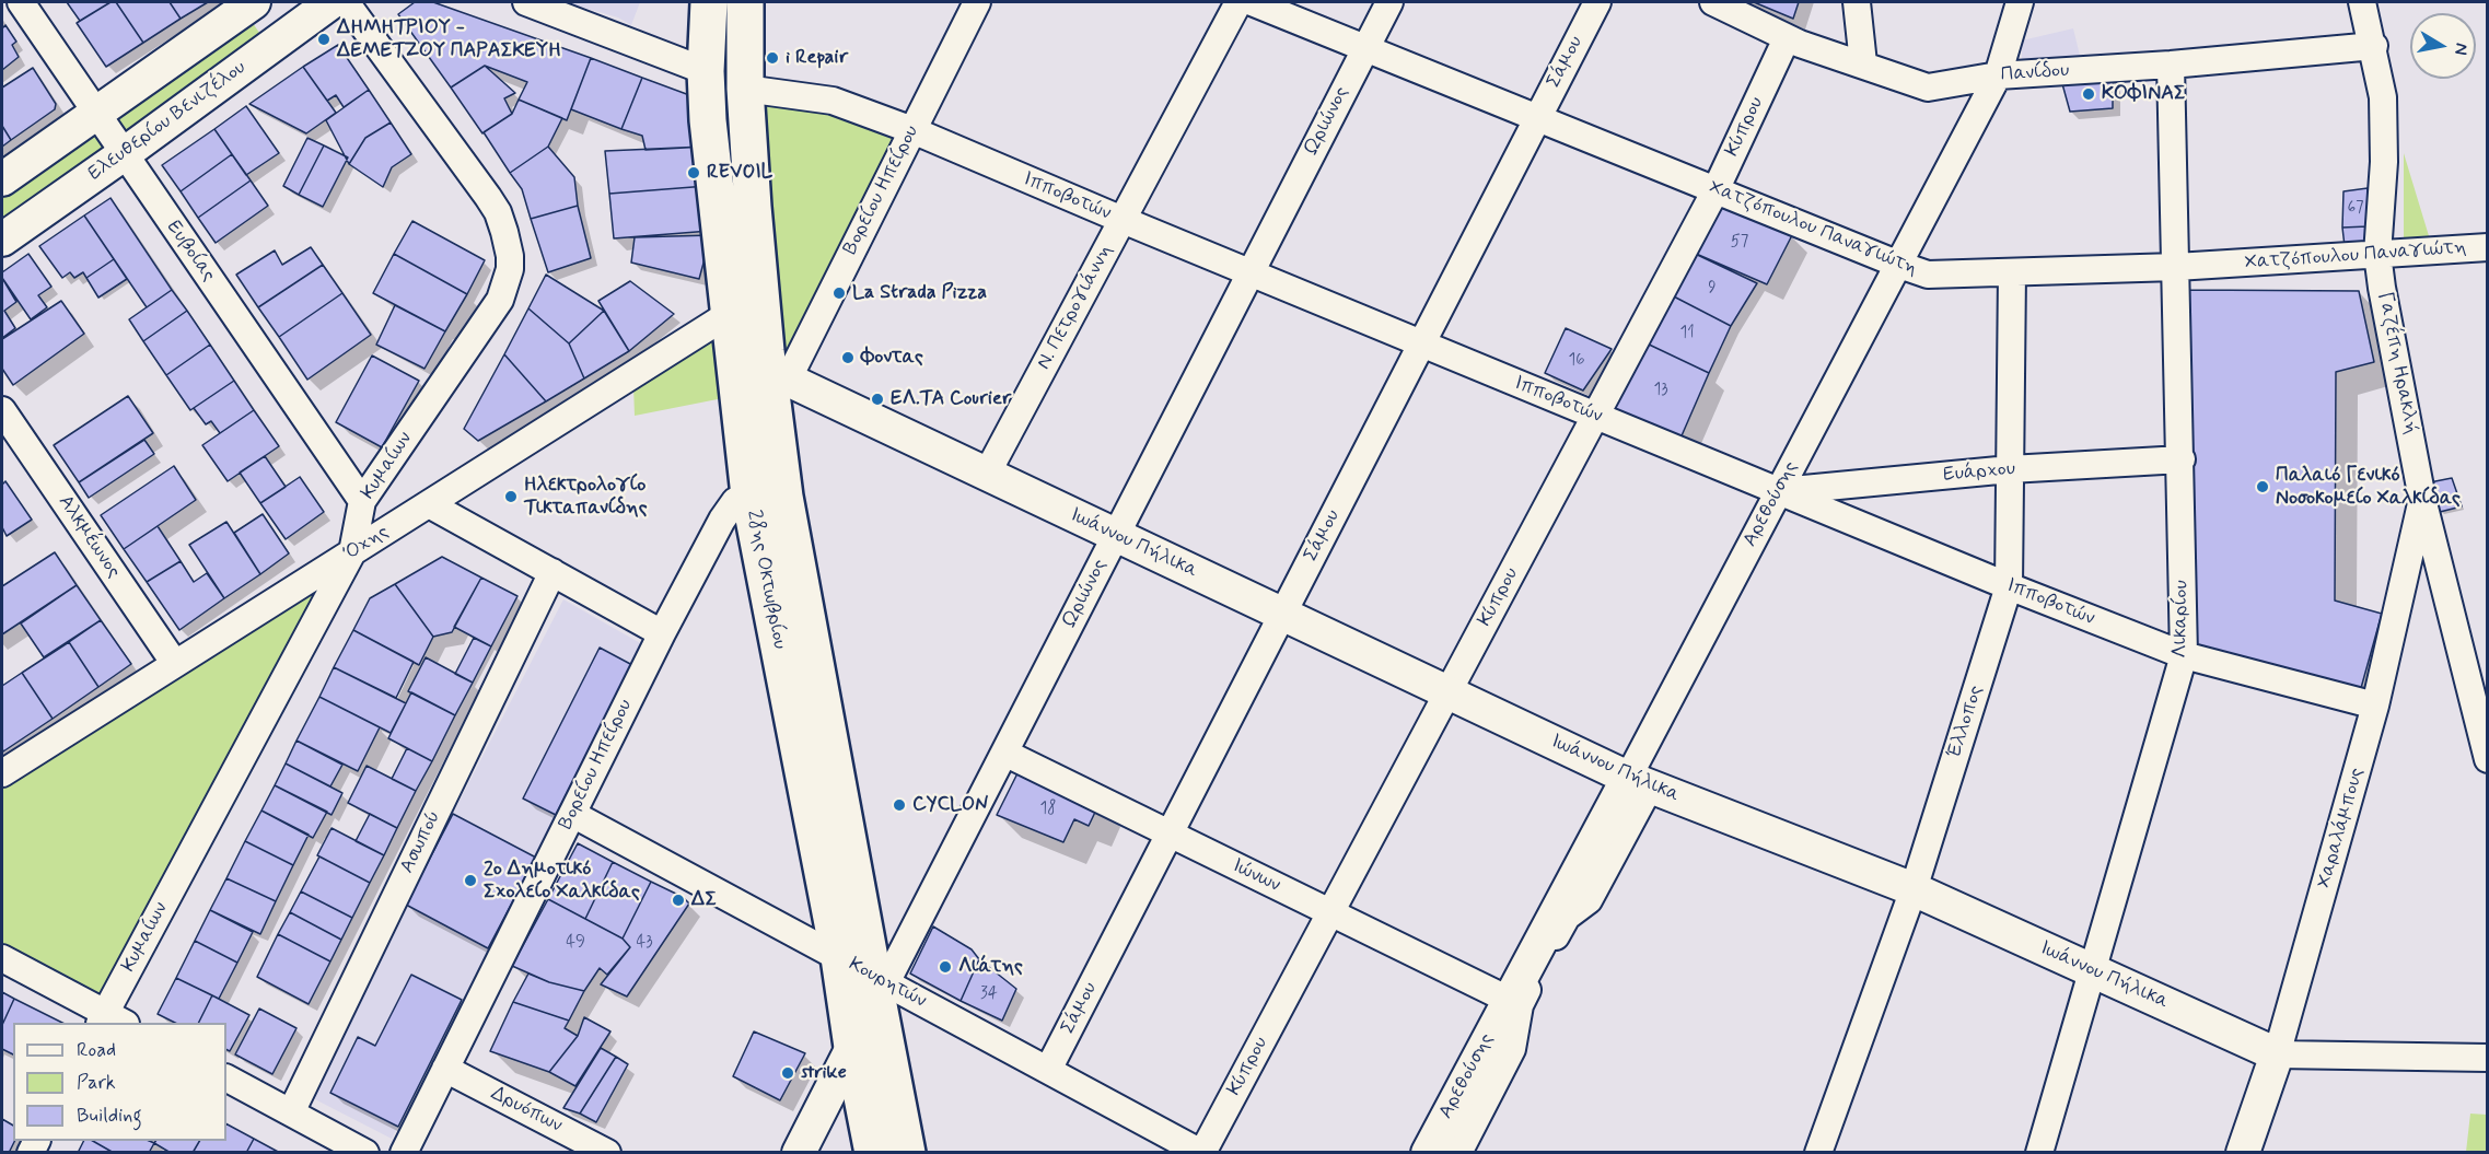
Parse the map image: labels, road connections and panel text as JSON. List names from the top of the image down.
{
  "streets": {
    "main road": ["28ης Οκτωβρίου"],
    "street": [
      "Σάμου",
      "Πανίδου",
      "Ελευθερίου Βενιζέλου",
      "Ωριώνος",
      "Κύπρου",
      "Βορείου Ηπείρου",
      "Ιπποβοτών",
      "Χατζόπουλου Παναγιώτη",
      "Ευβοίας",
      "Ν. Πετρογιάννη",
      "Γαζέπη Ηρακλή",
      "Κυμαίων",
      "Ευάρχου",
      "Αρεθούσης",
      "Αλκμέωνος",
      "Όχης",
      "Ιωάννου Πήλικα",
      "Λικαρίου",
      "Έλλοπος",
      "Χαραλάμπους",
      "Ασωπού",
      "Ιώνων",
      "Κουρητών",
      "Δρυόπων"
    ]
  },
  "crossings": [
    ["Σάμου", "Ιπποβοτών"],
    ["Σάμου", "Χατζόπουλου Παναγιώτη"],
    ["Σάμου", "Ιωάννου Πήλικα"],
    ["Σάμου", "Ιώνων"],
    ["Σάμου", "Κουρητών"],
    ["Πανίδου", "Κύπρου"],
    ["Πανίδου", "Γαζέπη Ηρακλή"],
    ["Πανίδου", "Αρεθούσης"],
    ["Πανίδου", "Λικαρίου"],
    ["Ελευθερίου Βενιζέλου", "Ευβοίας"],
    ["Ωριώνος", "Ιπποβοτών"],
    ["Ωριώνος", "Χατζόπουλου Παναγιώτη"],
    ["Ωριώνος", "Ιωάννου Πήλικα"],
    ["Ωριώνος", "28ης Οκτωβρίου"],
    ["Ωριώνος", "Ιώνων"],
    ["Ωριώνος", "Κουρητών"],
    ["Κύπρου", "Ιπποβοτών"],
    ["Κύπρου", "Χατζόπουλου Παναγιώτη"],
    ["Κύπρου", "Ιωάννου Πήλικα"],
    ["Κύπρου", "Ιώνων"],
    ["Κύπρου", "Κουρητών"],
    ["Βορείου Ηπείρου", "Ιπποβοτών"],
    ["Βορείου Ηπείρου", "Ιωάννου Πήλικα"],
    ["Βορείου Ηπείρου", "28ης Οκτωβρίου"],
    ["Βορείου Ηπείρου", "Κουρητών"],
    ["Βορείου Ηπείρου", "Δρυόπων"],
    ["Ιπποβοτών", "Ν. Πετρογιάννη"],
    ["Ιπποβοτών", "Ευάρχου"],
    ["Ιπποβοτών", "Αρεθούσης"],
    ["Ιπποβοτών", "28ης Οκτωβρίου"],
    ["Ιπποβοτών", "Λικαρίου"],
    ["Ιπποβοτών", "Έλλοπος"],
    ["Ιπποβοτών", "Χαραλάμπους"],
    ["Χατζόπουλου Παναγιώτη", "Γαζέπη Ηρακλή"],
    ["Χατζόπουλου Παναγιώτη", "Αρεθούσης"],
    ["Χατζόπουλου Παναγιώτη", "Λικαρίου"],
    ["Χατζόπουλου Παναγιώτη", "Έλλοπος"],
    ["Ευβοίας", "Κυμαίων"],
    ["Ν. Πετρογιάννη", "Ιωάννου Πήλικα"],
    ["Γαζέπη Ηρακλή", "Χαραλάμπους"],
    ["Κυμαίων", "Όχης"],
    ["Ευάρχου", "Αρεθούσης"],
    ["Ευάρχου", "Λικαρίου"],
    ["Ευάρχου", "Έλλοπος"],
    ["Αρεθούσης", "Ιωάννου Πήλικα"],
    ["Αρεθούσης", "Ιώνων"],
    ["Αλκμέωνος", "Όχης"],
    ["Όχης", "28ης Οκτωβρίου"],
    ["Ιωάννου Πήλικα", "28ης Οκτωβρίου"],
    ["Ιωάννου Πήλικα", "Λικαρίου"],
    ["Ιωάννου Πήλικα", "Έλλοπος"],
    ["Ιωάννου Πήλικα", "Χαραλάμπους"],
    ["28ης Οκτωβρίου", "Κουρητών"]
  ],
  "places": [
    "ΔΗΜΗΤΡΙΟΥ - ΔΕΜΕΤΖΟΥ ΠΑΡΑΣΚΕΥΗ",
    "i Repair",
    "ΚΟΦΙΝΑΣ",
    "REVOIL",
    "La Strada Pizza",
    "Φοντας",
    "ΕΛ.ΤΑ Courier",
    "Παλαιό Γενικό Νοσοκομείο Χαλκίδας",
    "Ηλεκτρολογίο Τικταπανίδης",
    "CYCLON",
    "2ο Δημοτικό Σχολείο Χαλκίδας",
    "ΔΣ",
    "Λιάτης",
    "strike"
  ],
  "house_numbers": [
    "67",
    "57",
    "9",
    "11",
    "16",
    "13",
    "18",
    "49",
    "43",
    "34"
  ],
  "legend": ["Road", "Park", "Building"],
  "north": "right"
}
